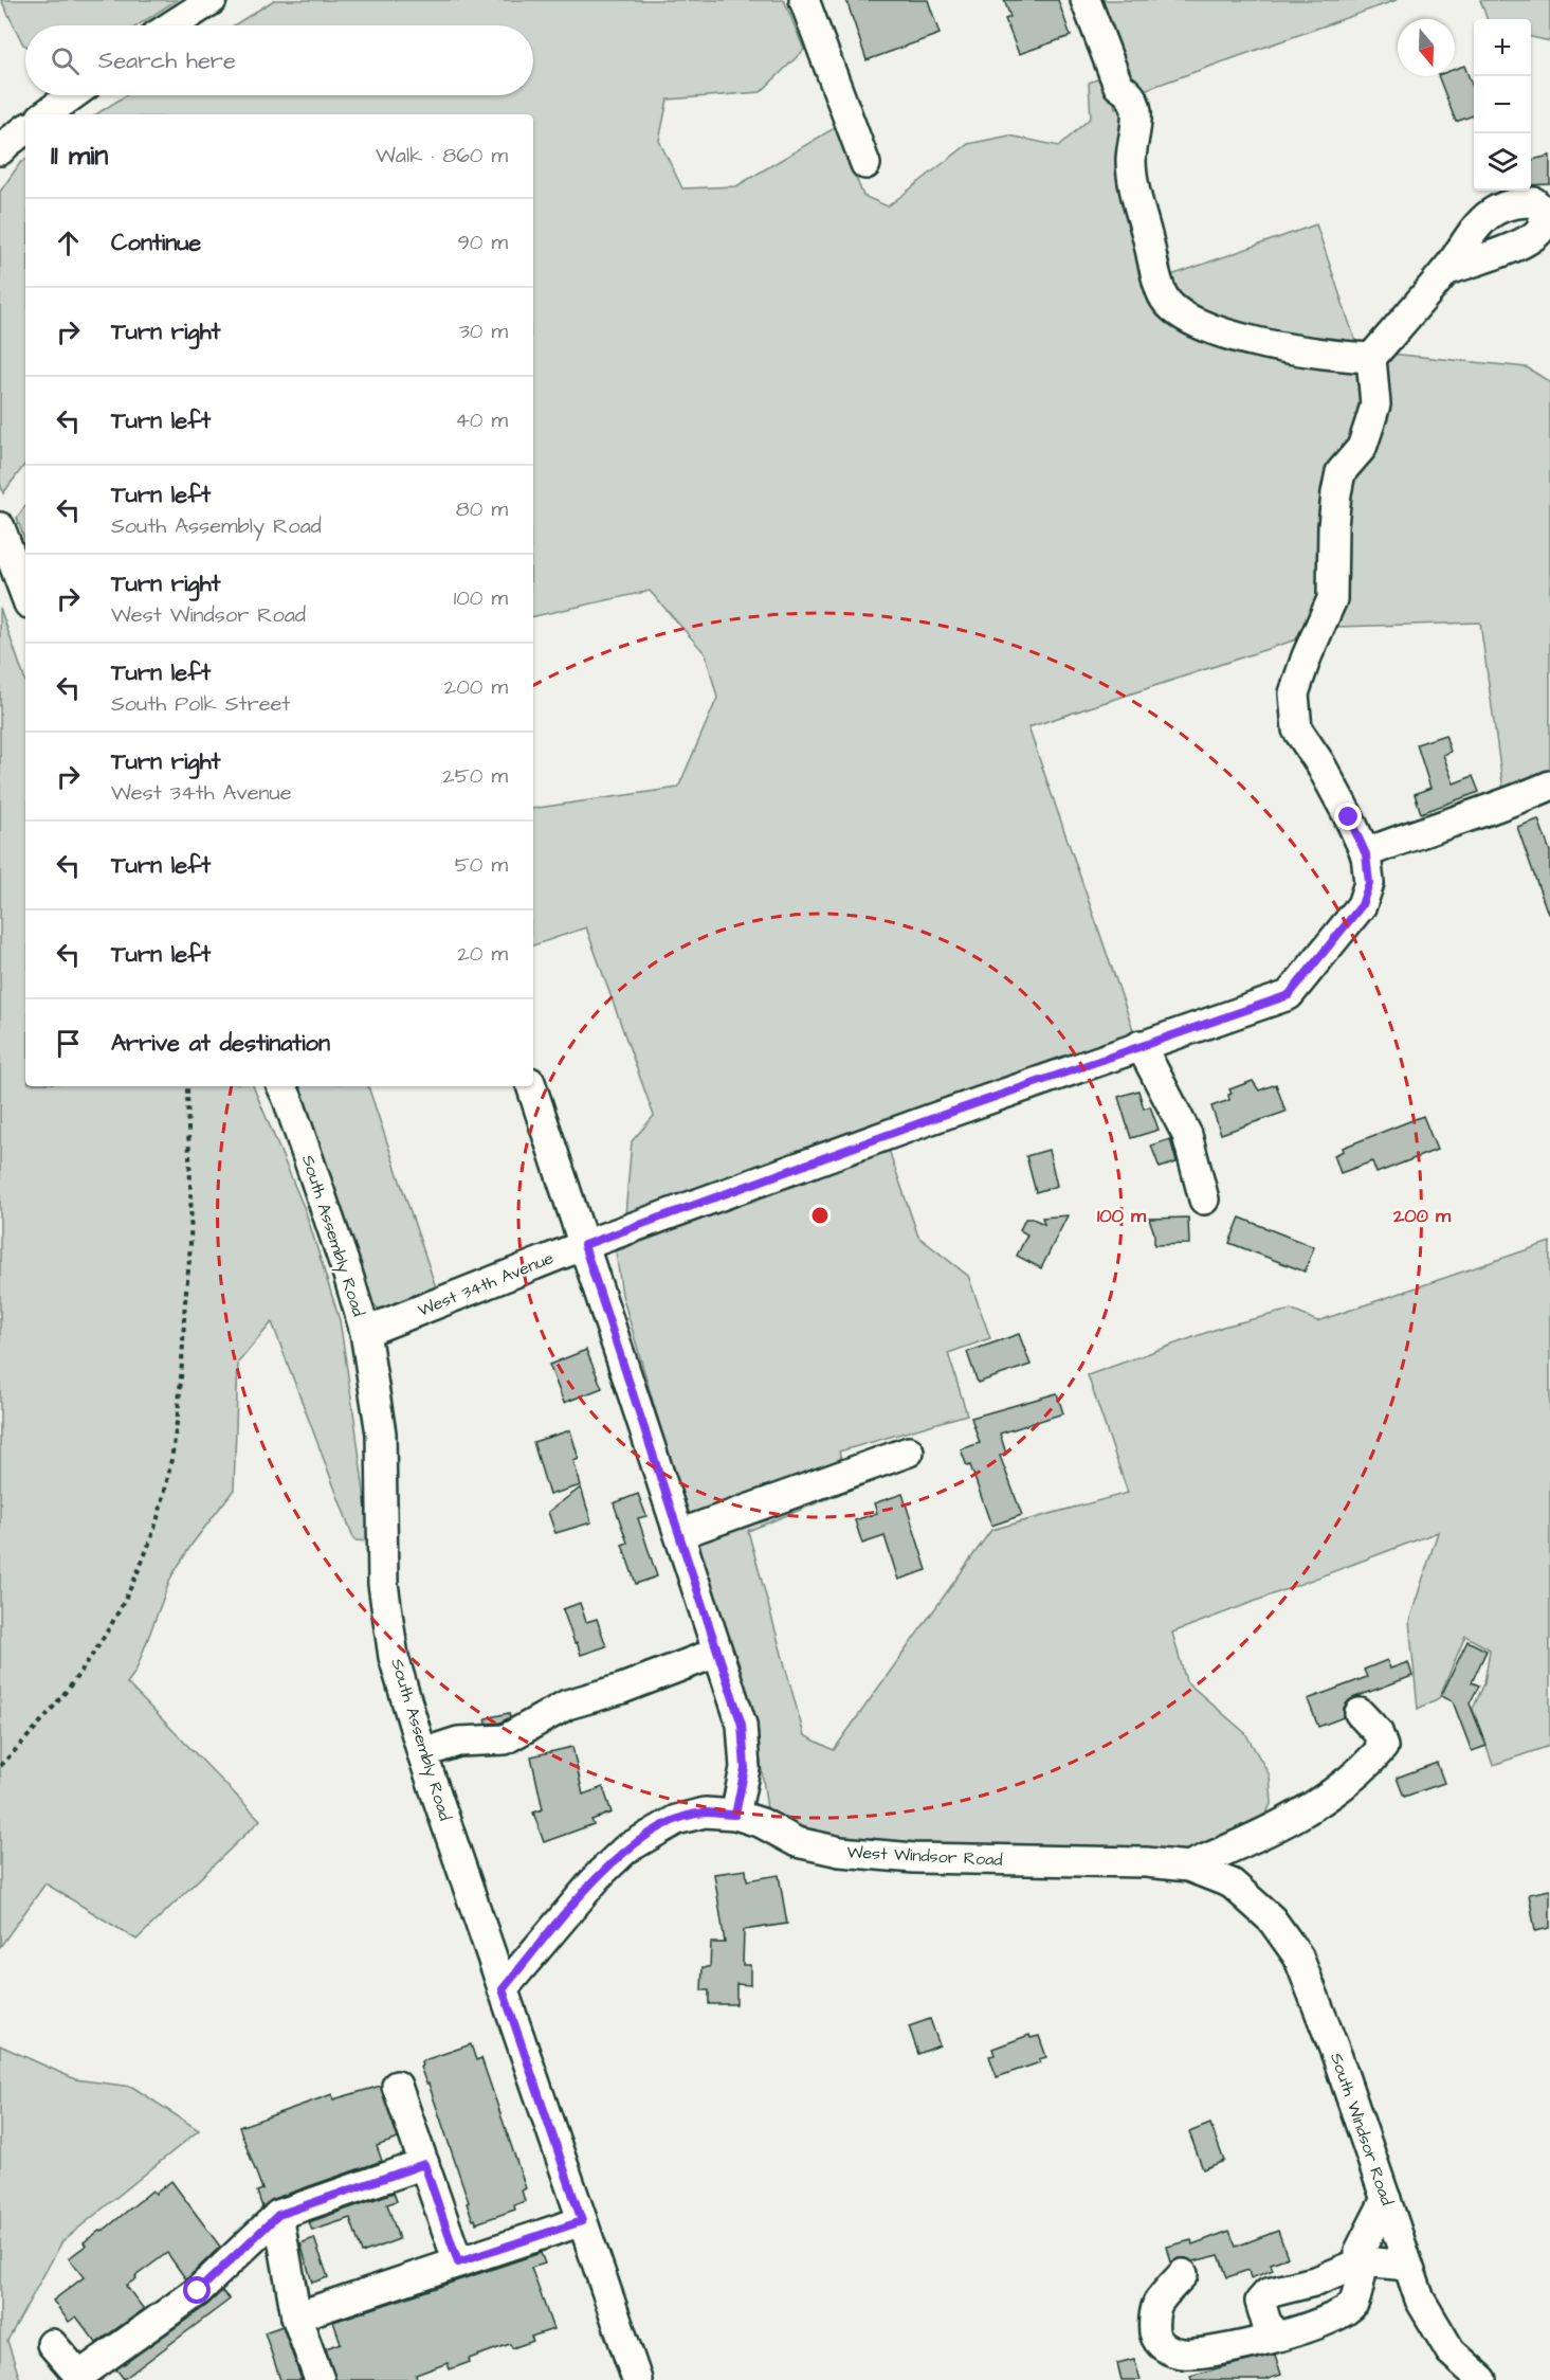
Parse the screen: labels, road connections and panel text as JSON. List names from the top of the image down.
{
  "streets": {
    "street": [
      "South Assembly Road",
      "West 34th Avenue",
      "West Windsor Road",
      "South Windsor Road"
    ]
  },
  "crossings": [
    ["South Assembly Road", "West 34th Avenue"],
    ["South Assembly Road", "West Windsor Road"],
    ["West Windsor Road", "South Windsor Road"]
  ],
  "north": "bottom",
  "page": {
    "map_buttons": ["+", "−"],
    "search": "Search here",
    "heading": ["11 min", "Walk · 860 m"],
    "list": [
      ["Continue", "90 m"],
      ["Turn right", "30 m"],
      ["Turn left", "40 m"],
      ["Turn left", "South Assembly Road", "80 m"],
      ["Turn right", "West Windsor Road", "100 m"],
      ["Turn left", "South Polk Street", "200 m"],
      ["Turn right", "West 34th Avenue", "250 m"],
      ["Turn left", "50 m"],
      ["Turn left", "20 m"],
      "Arrive at destination"
    ]
  },
  "rings": ["100 m", "200 m"]
}
